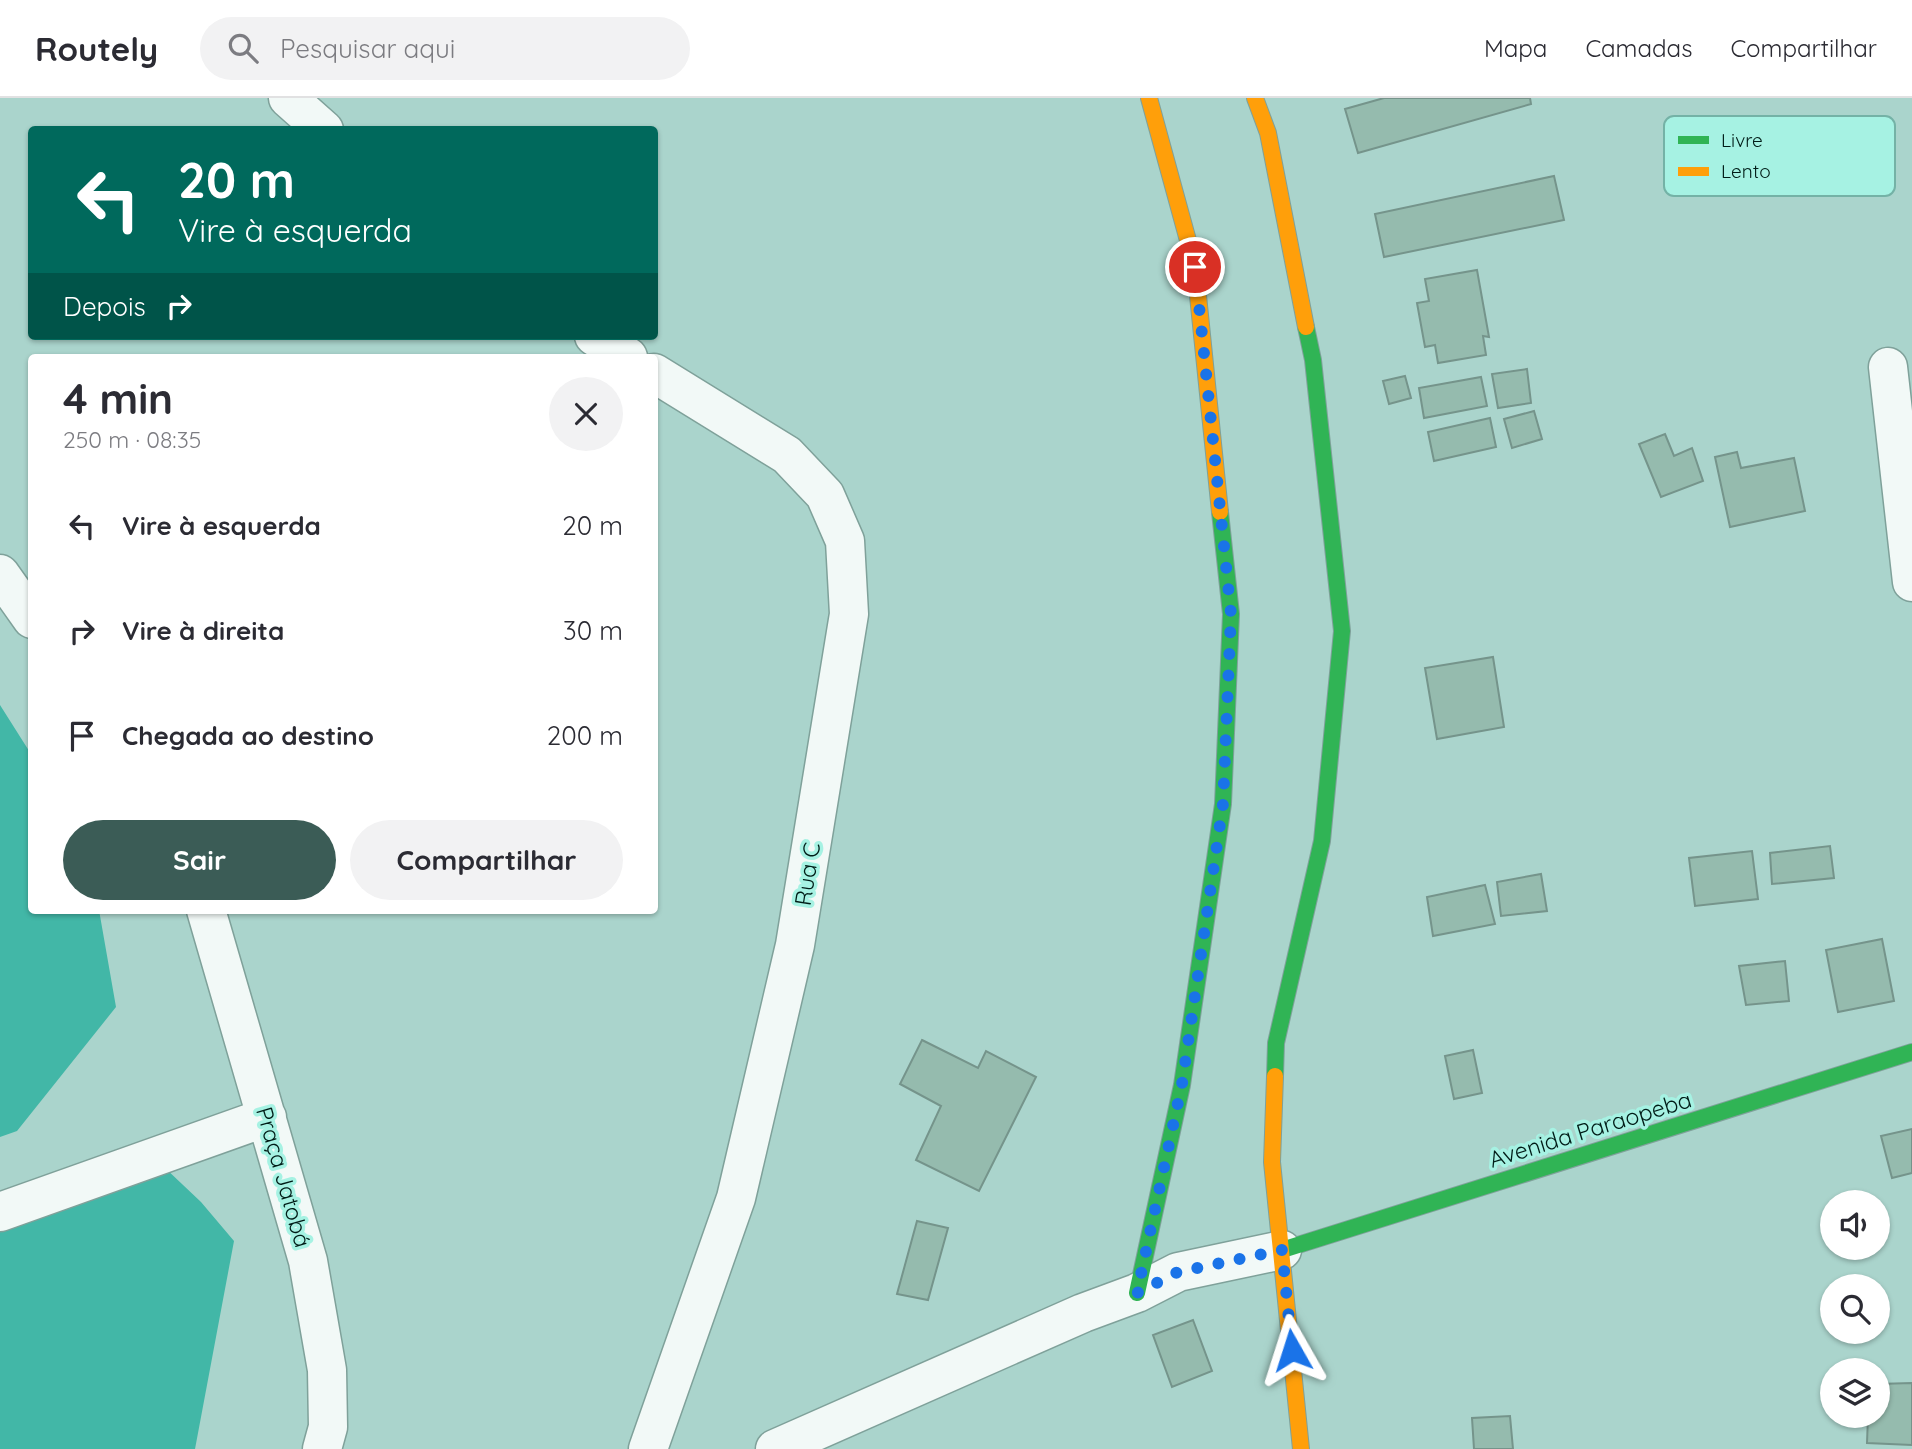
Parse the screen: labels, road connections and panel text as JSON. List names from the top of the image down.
{
  "streets": {
    "street": ["Rua C", "Avenida Paraopeba", "Praça Jatobá"]
  },
  "legend": ["Livre", "Lento"],
  "page": {
    "header": "Routely",
    "search": "Pesquisar aqui",
    "nav": ["Mapa", "Camadas", "Compartilhar"],
    "turn": ["20 m", "Vire à esquerda"],
    "then": "Depois",
    "heading": ["4 min", "250 m · 08:35"],
    "list": [
      {
        "name": "Vire à esquerda",
        "value": "20 m"
      },
      {
        "name": "Vire à direita",
        "value": "30 m"
      },
      {
        "name": "Chegada ao destino",
        "value": "200 m"
      }
    ],
    "buttons": ["Sair", "Compartilhar"]
  }
}
